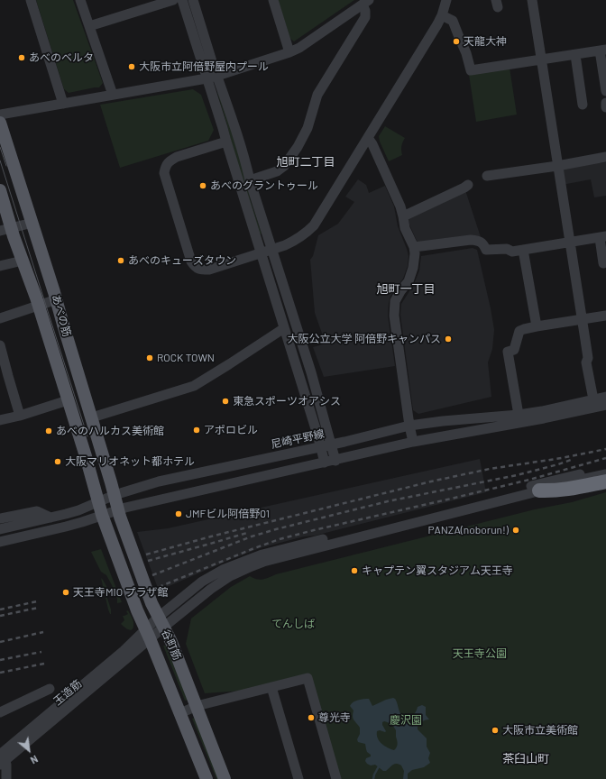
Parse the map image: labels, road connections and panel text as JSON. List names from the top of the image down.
{
  "streets": {
    "main road": ["あべの筋", "谷町筋"],
    "street": ["尼崎平野線", "玉造筋"]
  },
  "crossings": [
    ["あべの筋", "尼崎平野線"],
    ["あべの筋", "谷町筋"],
    ["谷町筋", "玉造筋"]
  ],
  "districts": ["旭町二丁目", "旭町一丁目", "茶臼山町"],
  "parks": ["てんしば", "天王寺公園", "慶沢園"],
  "places": [
    "天龍大神",
    "あべのベルタ",
    "大阪市立阿倍野屋内プール",
    "あべのグラントゥール",
    "あべのキューズタウン",
    "大阪公立大学 阿倍野キャンパス",
    "ROCK TOWN",
    "東急スポーツオアシス",
    "アポロビル",
    "あべのハルカス美術館",
    "大阪マリオネット都ホテル",
    "JMFビル阿倍野01",
    "PANZA(noborun!)",
    "キャプテン翼スタジアム天王寺",
    "天王寺MIO プラザ館",
    "尊光寺",
    "大阪市立美術館"
  ],
  "north": "bottom right"
}
